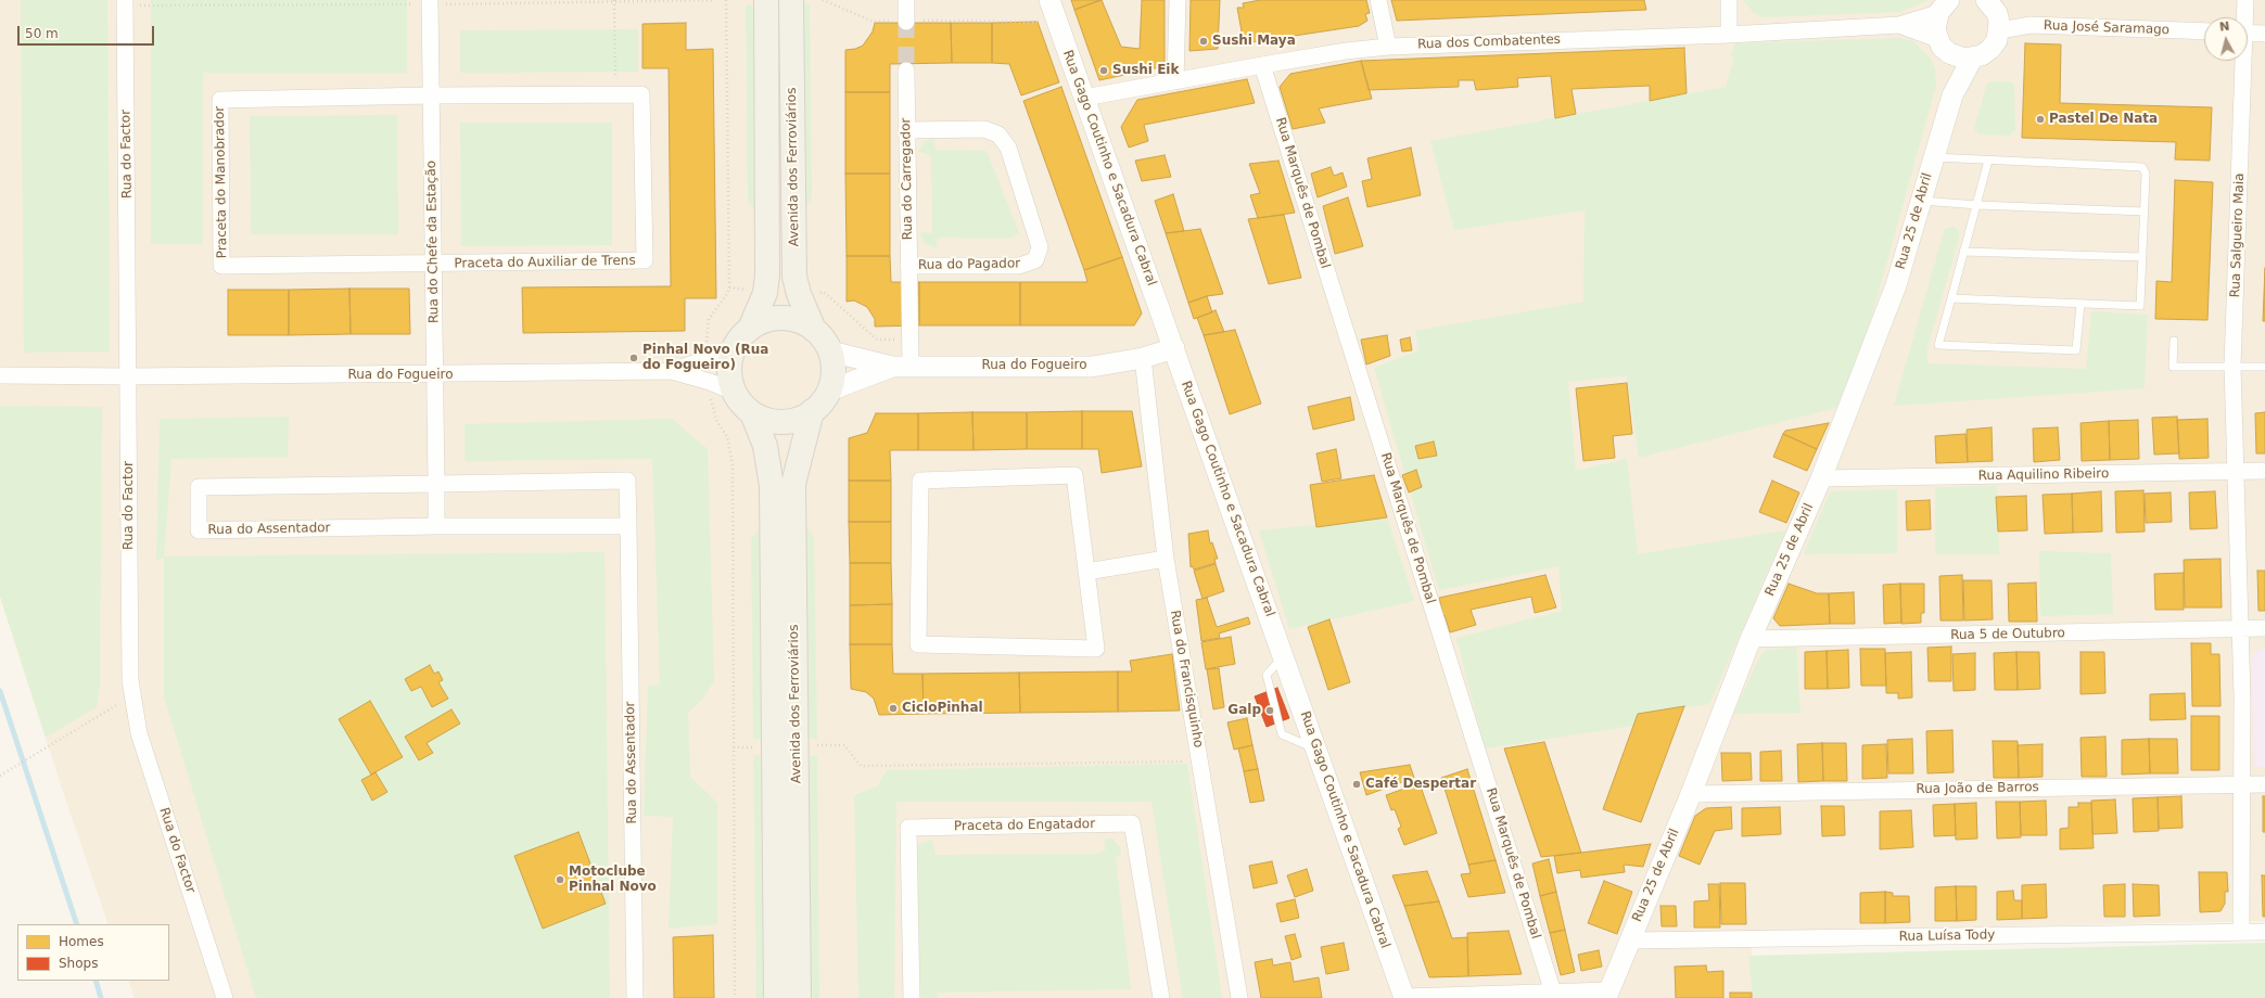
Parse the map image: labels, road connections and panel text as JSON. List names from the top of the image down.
{
  "streets": {
    "main road": ["Avenida dos Ferroviários"],
    "street": [
      "Rua José Saramago",
      "Rua dos Combatentes",
      "Rua do Factor",
      "Rua Gago Coutinho e Sacadura Cabral",
      "Rua do Carregador",
      "Praceta do Manobrador",
      "Rua Marquês de Pombal",
      "Rua 25 de Abril",
      "Rua Salgueiro Maia",
      "Rua do Chefe da Estação",
      "Praceta do Auxiliar de Trens",
      "Rua do Pagador",
      "Rua do Fogueiro",
      "Rua Aquilino Ribeiro",
      "Rua do Assentador",
      "Rua 5 de Outubro",
      "Rua do Francisquinho",
      "Rua João de Barros",
      "Praceta do Engatador",
      "Rua Luísa Tody"
    ]
  },
  "crossings": [
    ["Rua dos Combatentes", "Rua Gago Coutinho e Sacadura Cabral"],
    ["Rua dos Combatentes", "Rua Marquês de Pombal"],
    ["Rua dos Combatentes", "Rua 25 de Abril"],
    ["Rua do Factor", "Rua do Fogueiro"],
    ["Avenida dos Ferroviários", "Rua do Fogueiro"],
    ["Rua Gago Coutinho e Sacadura Cabral", "Rua do Fogueiro"],
    ["Rua do Carregador", "Rua do Pagador"],
    ["Rua do Carregador", "Rua do Fogueiro"],
    ["Praceta do Manobrador", "Rua do Chefe da Estação"],
    ["Praceta do Manobrador", "Praceta do Auxiliar de Trens"],
    ["Rua 25 de Abril", "Rua Aquilino Ribeiro"],
    ["Rua 25 de Abril", "Rua 5 de Outubro"],
    ["Rua 25 de Abril", "Rua João de Barros"],
    ["Rua 25 de Abril", "Rua Luísa Tody"],
    ["Rua Salgueiro Maia", "Rua Aquilino Ribeiro"],
    ["Rua Salgueiro Maia", "Rua 5 de Outubro"],
    ["Rua Salgueiro Maia", "Rua João de Barros"],
    ["Rua Salgueiro Maia", "Rua Luísa Tody"],
    ["Rua do Chefe da Estação", "Praceta do Auxiliar de Trens"],
    ["Rua do Chefe da Estação", "Rua do Fogueiro"],
    ["Rua do Chefe da Estação", "Rua do Assentador"],
    ["Rua do Fogueiro", "Rua do Francisquinho"]
  ],
  "places": [
    "Sushi Maya",
    "Sushi Eik",
    "Pastel De Nata",
    "Pinhal Novo (Rua do Fogueiro)",
    "CicloPinhal",
    "Galp",
    "Café Despertar",
    "Motoclube Pinhal Novo"
  ],
  "legend": ["Homes", "Shops"],
  "scale_bar": "50 m",
  "north": "top"
}
